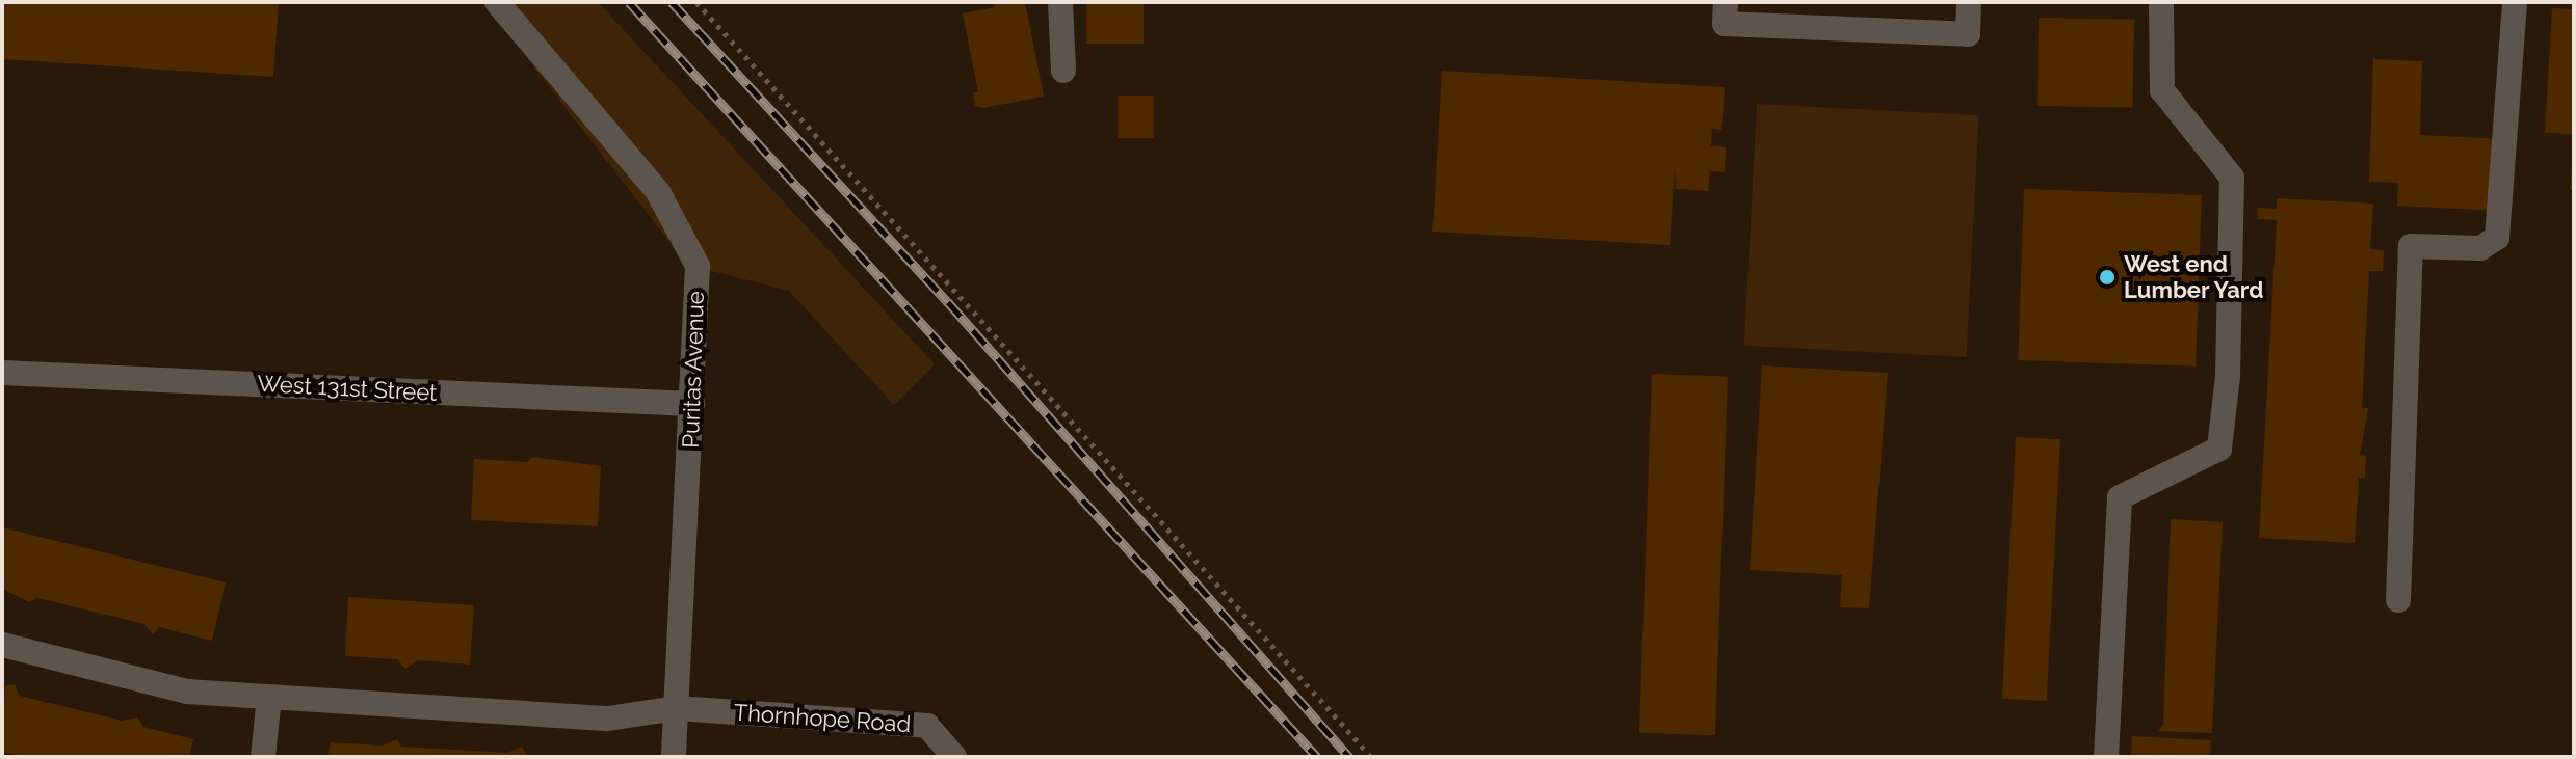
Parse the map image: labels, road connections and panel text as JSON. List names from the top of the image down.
{
  "streets": {
    "street": ["Puritas Avenue", "West 131st Street", "Thornhope Road"]
  },
  "crossings": [
    ["Puritas Avenue", "West 131st Street"],
    ["Puritas Avenue", "Thornhope Road"]
  ],
  "places": ["West end Lumber Yard"]
}
